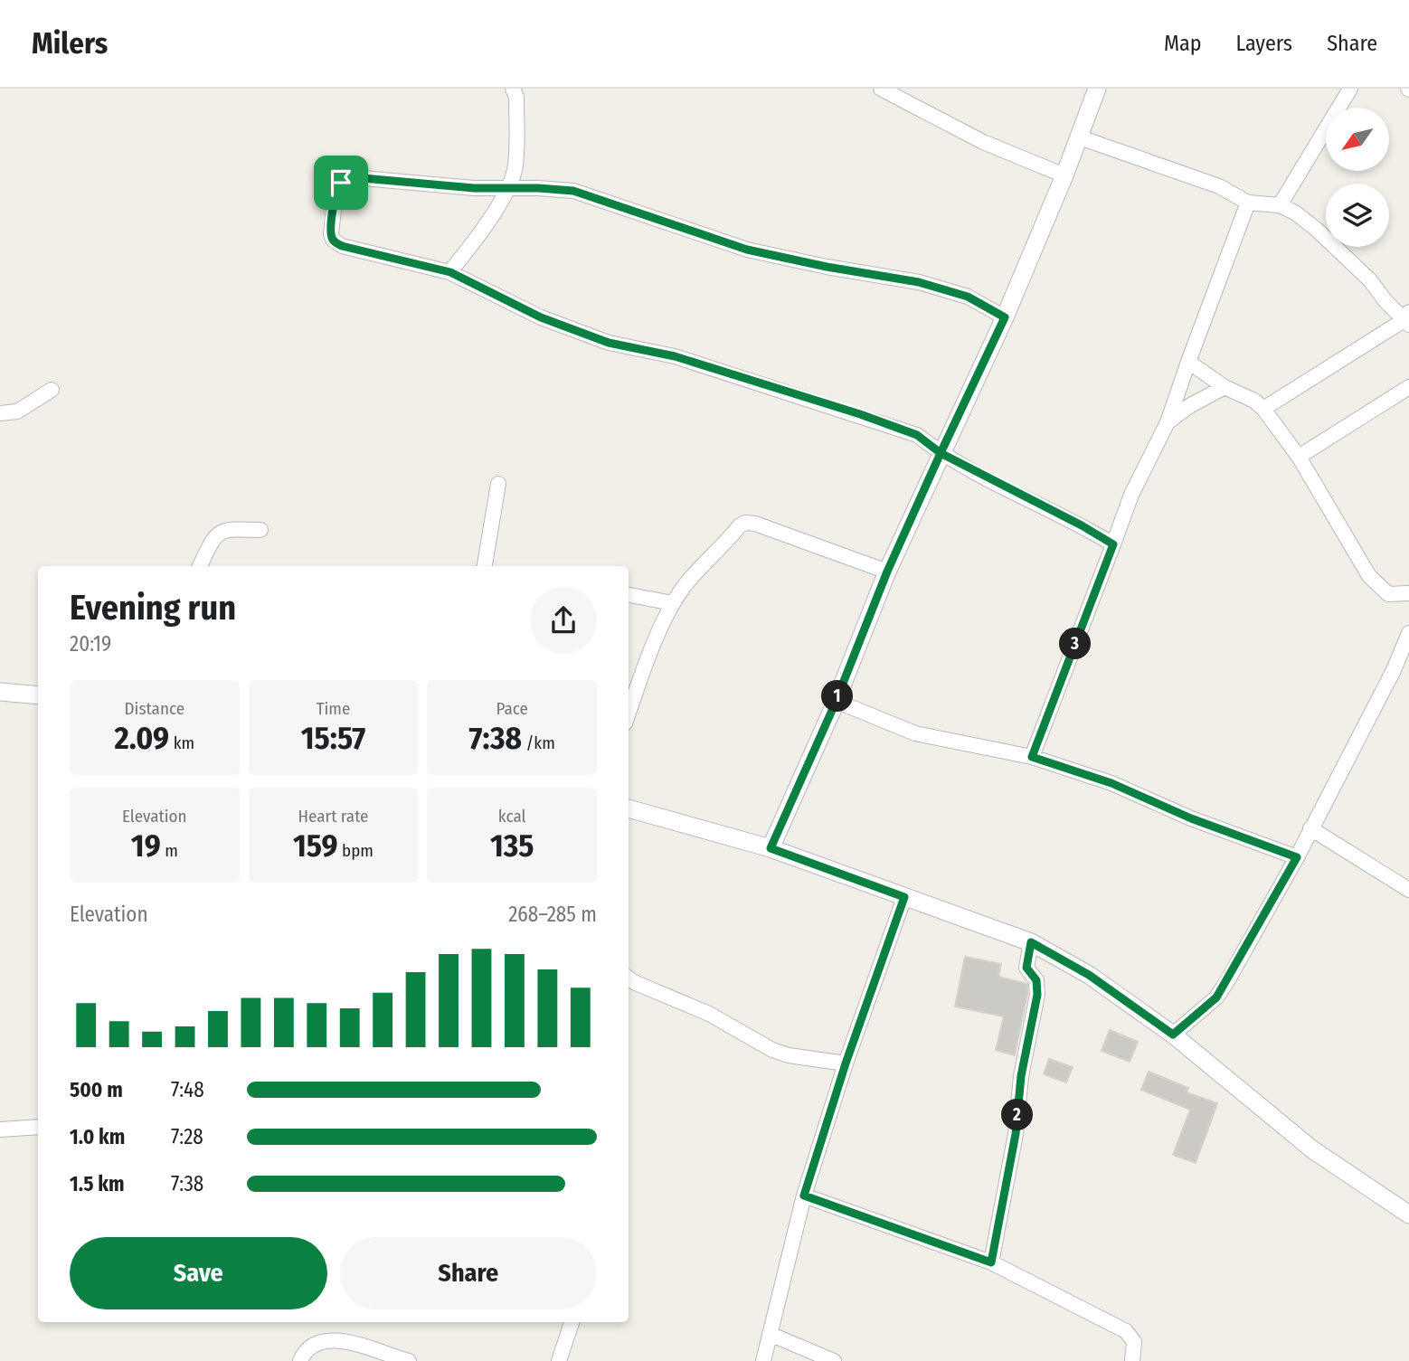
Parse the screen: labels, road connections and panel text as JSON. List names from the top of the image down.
{
  "north": "bottom left",
  "page": {
    "header": "Milers",
    "nav": ["Map", "Layers", "Share"],
    "heading": ["Evening run", "20:19"],
    "pins": ["3", "1", "2"],
    "stats": [
      ["Distance", "2.09 km"],
      ["Time", "15:57"],
      ["Pace", "7:38 /km"],
      ["Elevation", "19 m"],
      ["Heart rate", "159 bpm"],
      ["kcal", "135"]
    ],
    "chart": ["Elevation", "268–285 m"],
    "list": [
      {
        "name": "500 m",
        "note": "7:48"
      },
      {
        "name": "1.0 km",
        "note": "7:28"
      },
      {
        "name": "1.5 km",
        "note": "7:38"
      }
    ],
    "buttons": ["Save", "Share"]
  }
}
